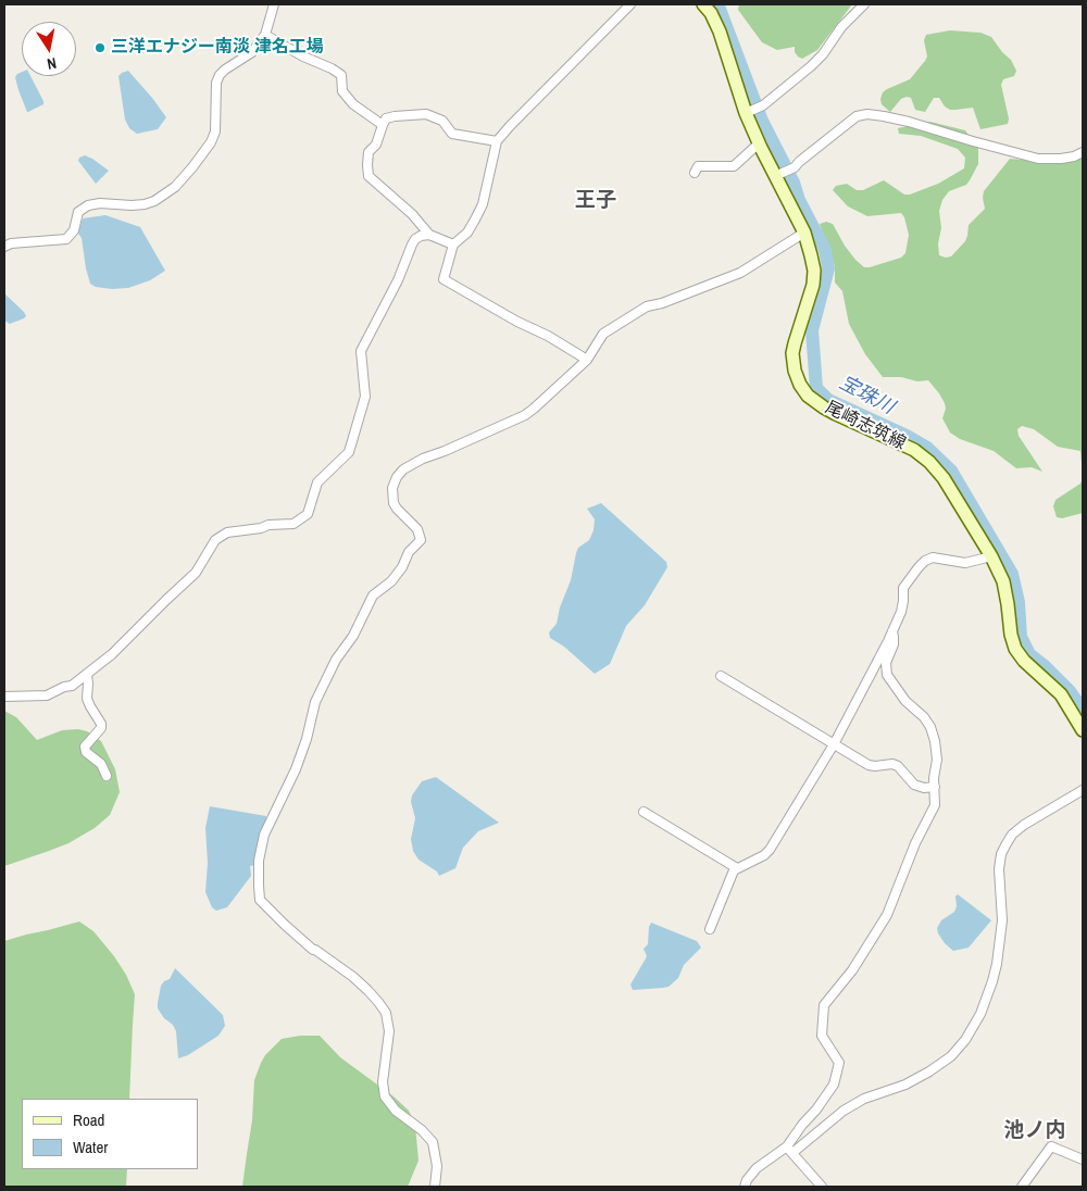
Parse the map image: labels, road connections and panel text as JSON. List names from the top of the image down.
{
  "streets": {
    "main road": ["尾崎志筑線"]
  },
  "districts": ["王子", "池ノ内"],
  "water": ["宝珠川"],
  "places": ["三洋エナジー南淡 津名工場"],
  "legend": ["Road", "Water"],
  "north": "bottom"
}
